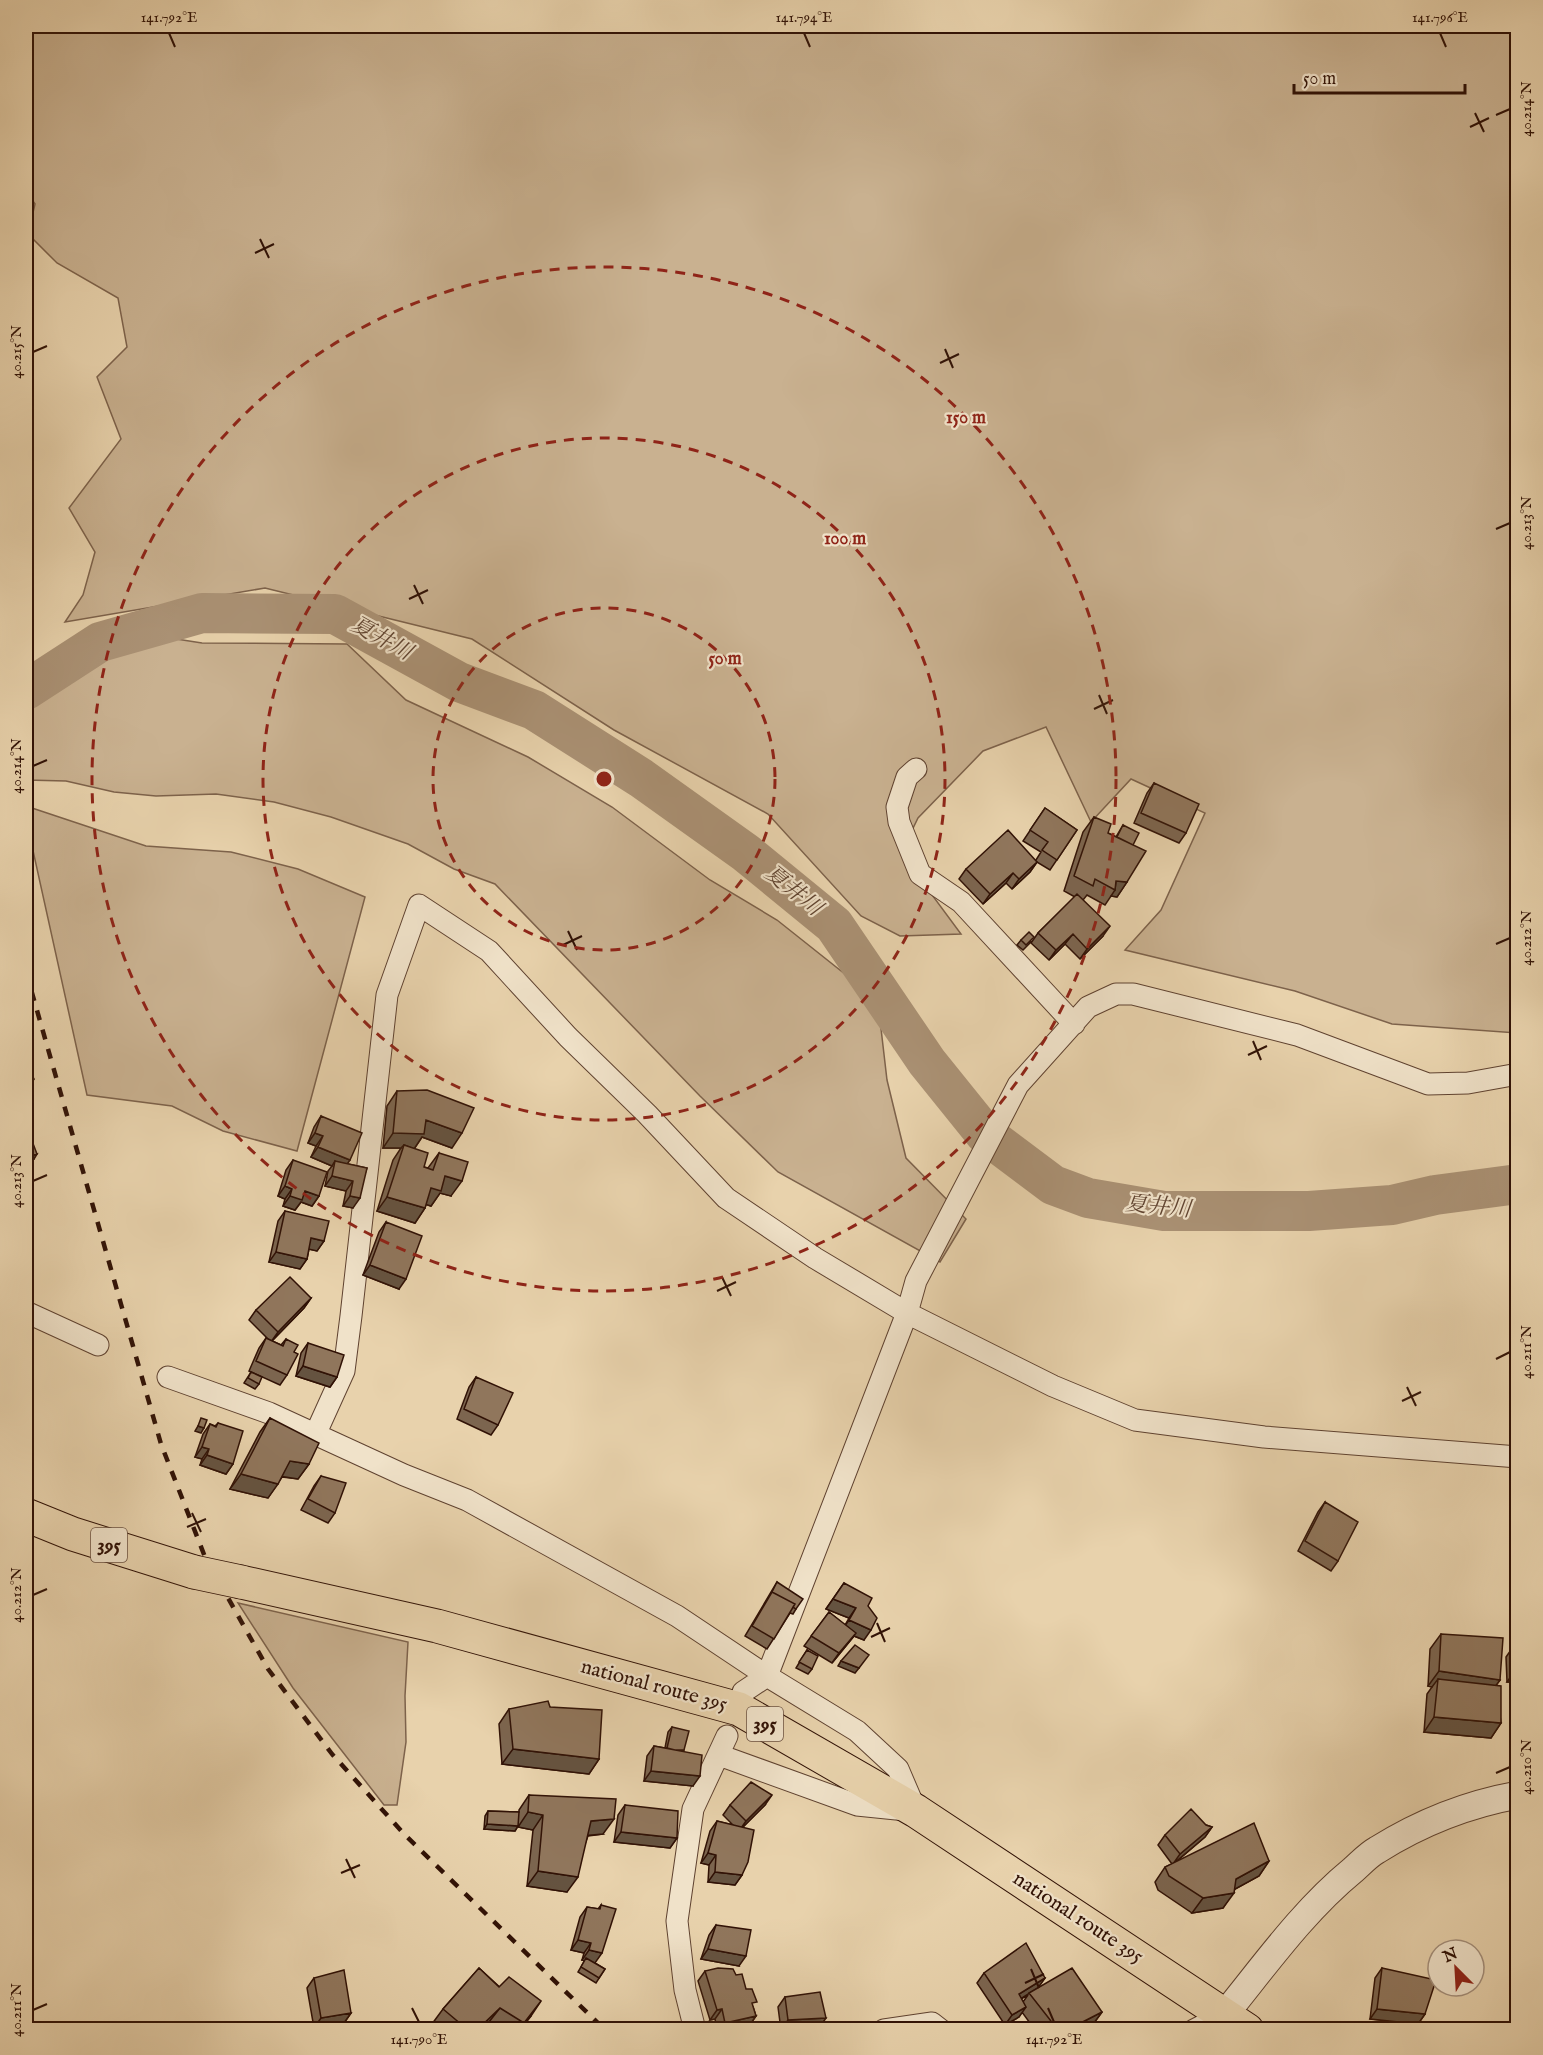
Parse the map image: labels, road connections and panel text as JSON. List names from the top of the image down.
{
  "streets": {
    "highway": ["395", "national route 395"]
  },
  "water": ["夏井川"],
  "scale_bar": "50 m",
  "north": "top left",
  "coordinates": [
    "141.792°E",
    "141.794°E",
    "141.796°E",
    "40.214°N",
    "40.215°N",
    "40.213°N",
    "40.212°N",
    "40.211°N",
    "40.210°N",
    "141.790°E"
  ],
  "rings": ["150 m", "100 m", "50 m"]
}
